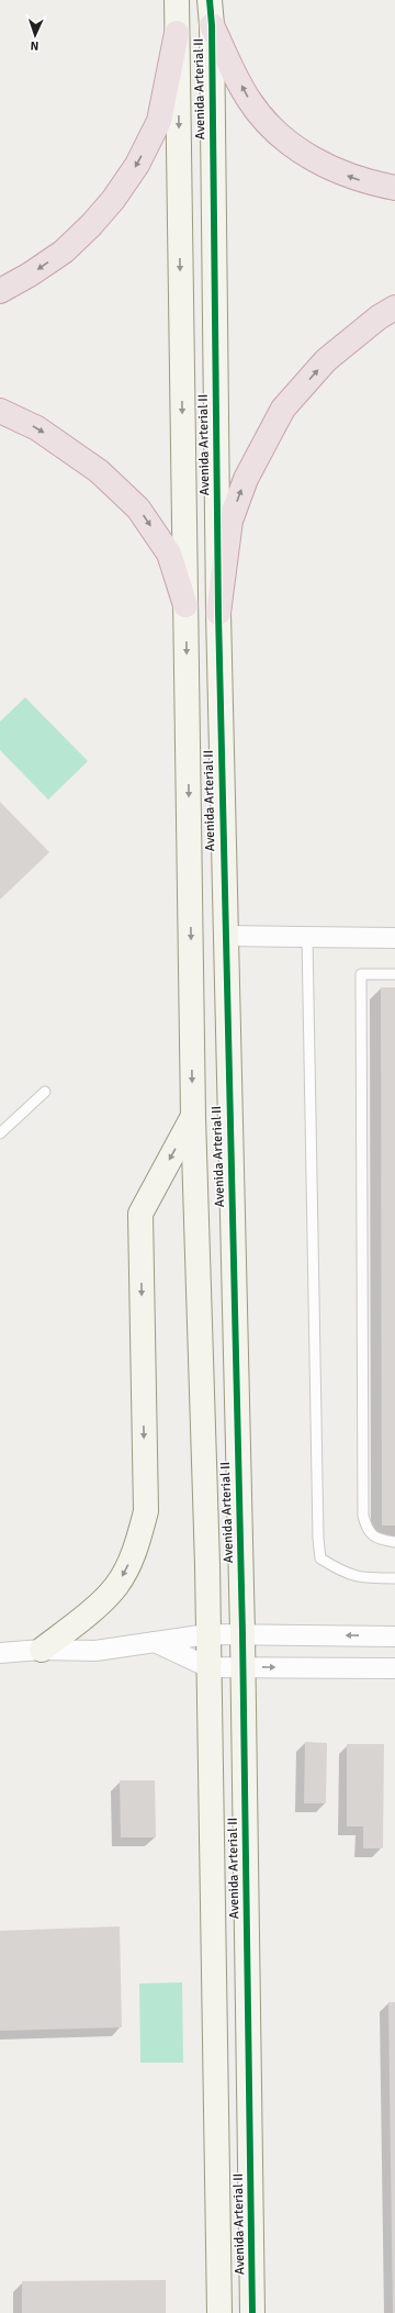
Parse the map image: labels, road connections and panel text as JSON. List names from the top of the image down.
{
  "streets": {
    "street": ["Avenida Arterial II"]
  },
  "north": "bottom"
}
